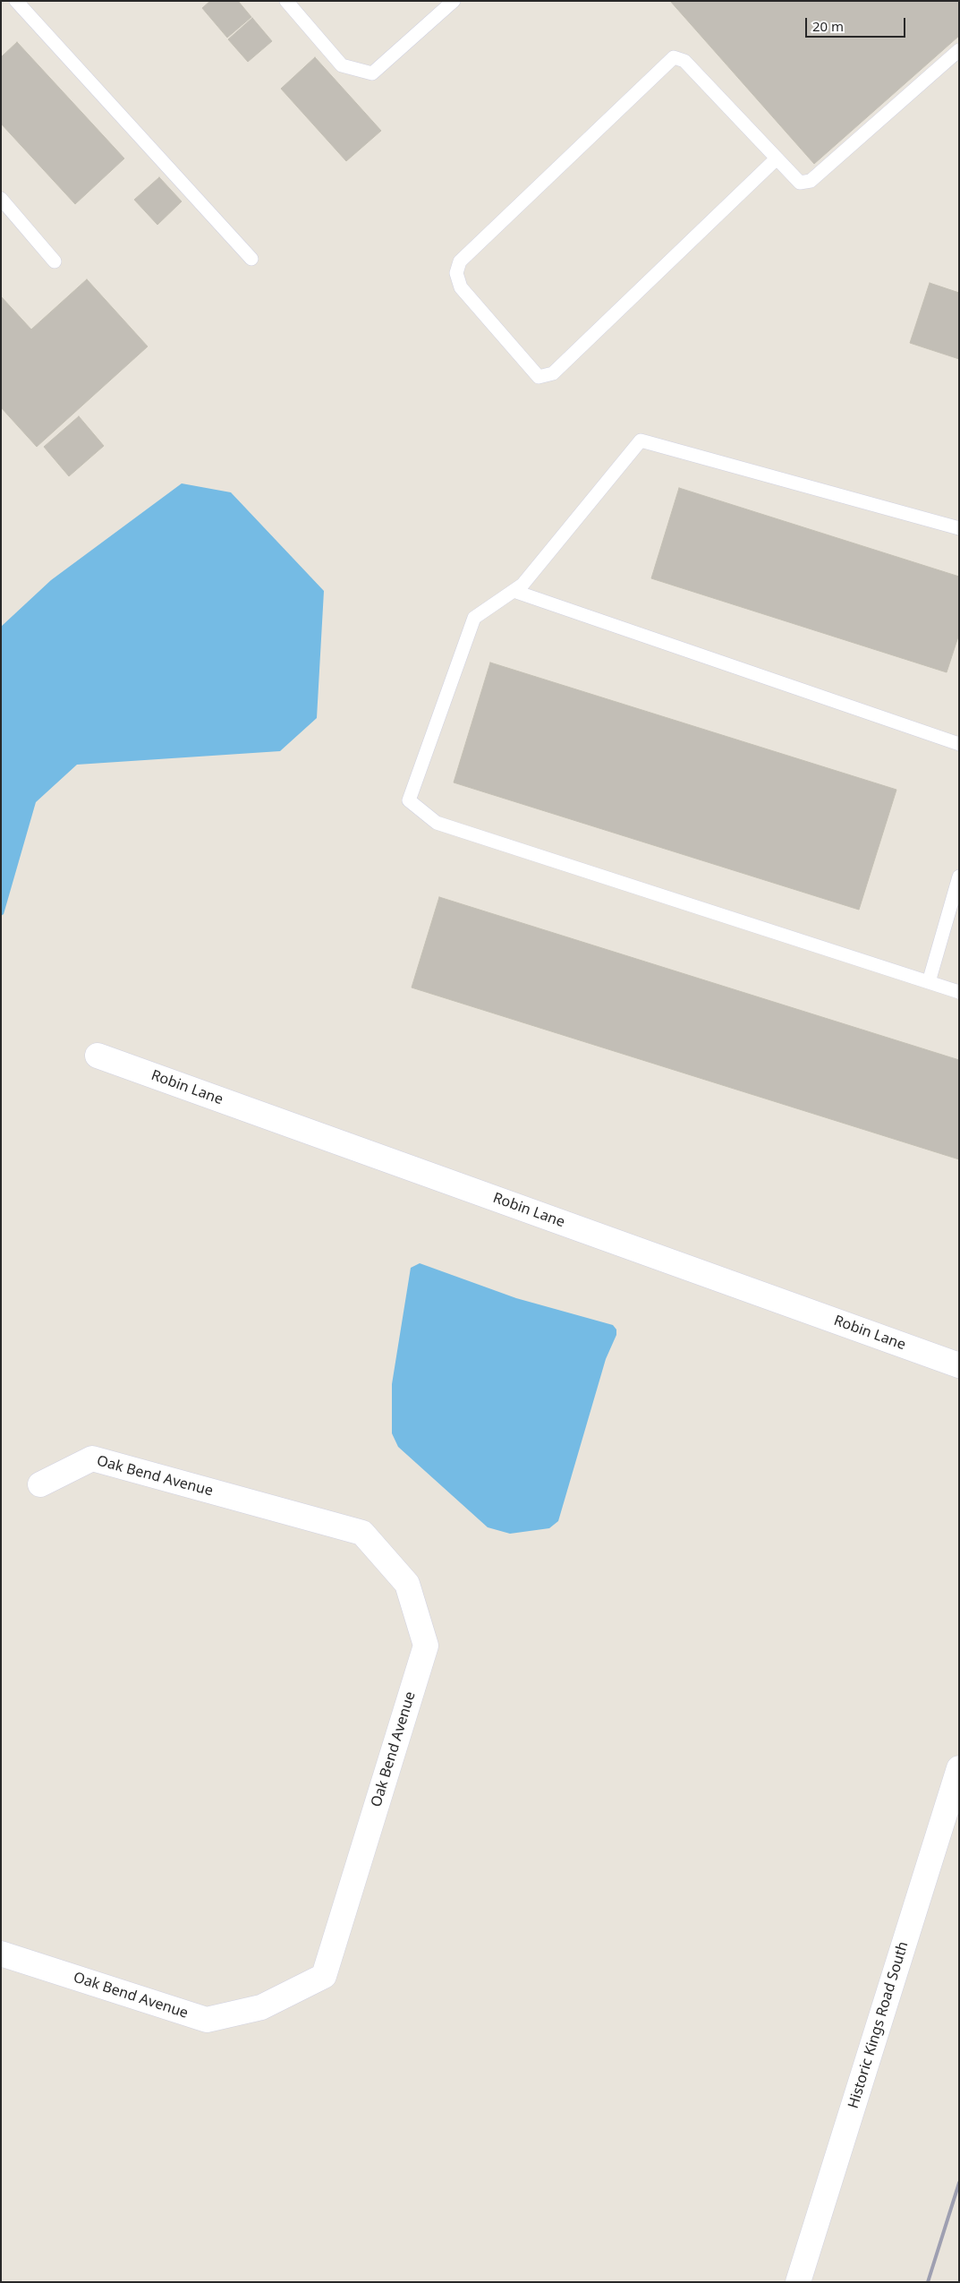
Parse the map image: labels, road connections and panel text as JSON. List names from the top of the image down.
{
  "streets": {
    "street": ["Robin Lane", "Oak Bend Avenue", "Historic Kings Road South"]
  },
  "scale_bar": "20 m"
}
